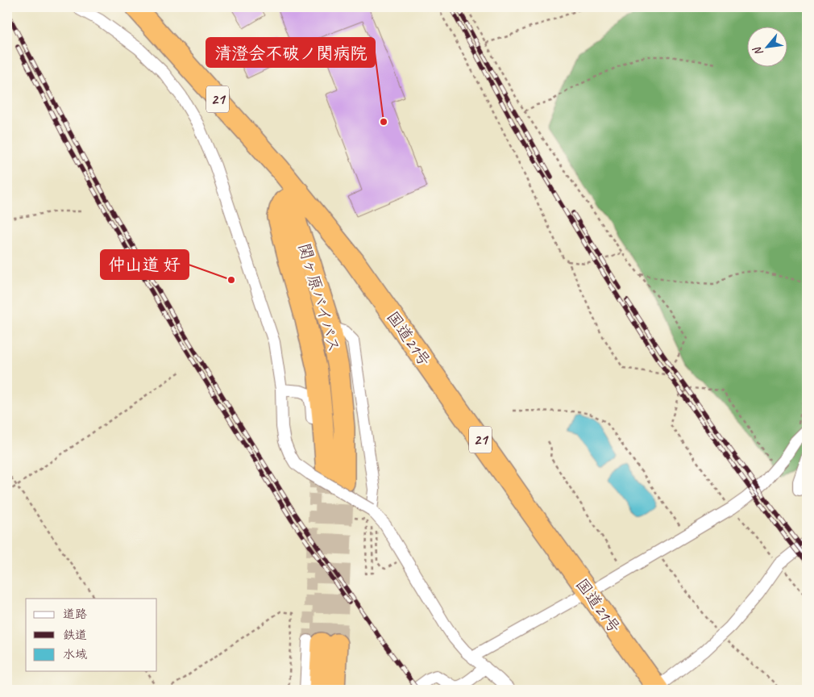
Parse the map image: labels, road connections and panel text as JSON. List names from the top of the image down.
{
  "streets": {
    "highway": ["21", "関ヶ原バイパス", "国道21号"]
  },
  "crossings": [
    ["関ヶ原バイパス", "国道21号"]
  ],
  "places": ["清澄会不破ノ関病院", "仲山道 好"],
  "legend": ["道路", "鉄道", "水域"],
  "north": "bottom left"
}
